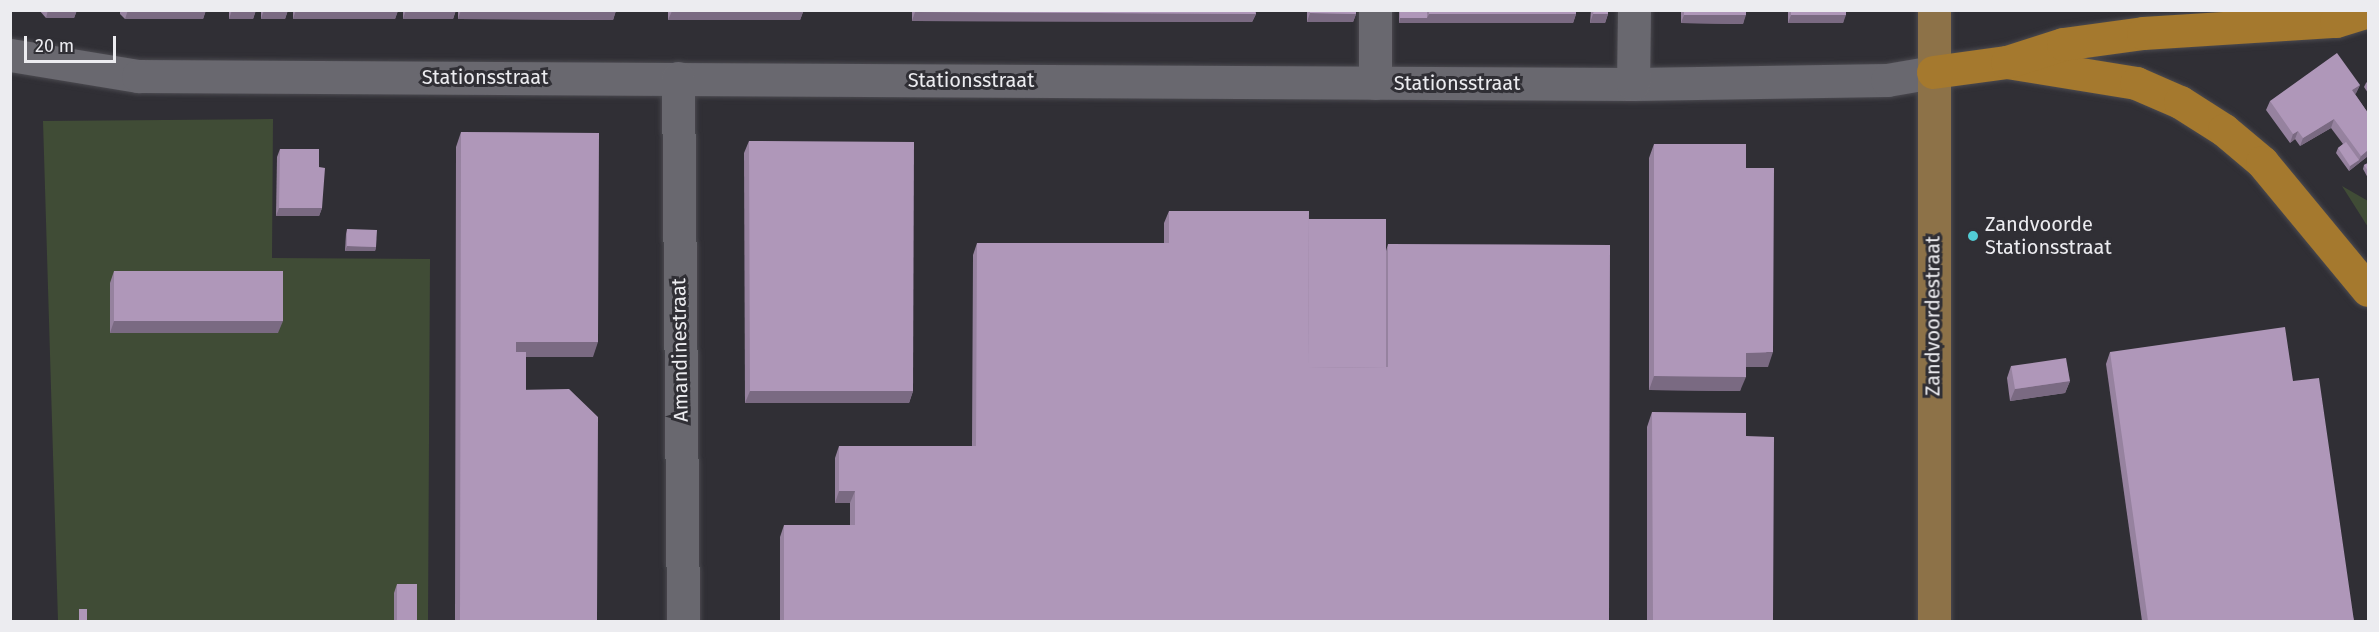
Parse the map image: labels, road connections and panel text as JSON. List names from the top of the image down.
{
  "streets": {
    "main road": ["Zandvoordestraat"],
    "street": ["Stationsstraat", "Amandinestraat"]
  },
  "crossings": [
    ["Stationsstraat", "Zandvoordestraat"],
    ["Stationsstraat", "Amandinestraat"]
  ],
  "places": ["Zandvoorde Stationsstraat"],
  "scale_bar": "20 m"
}
